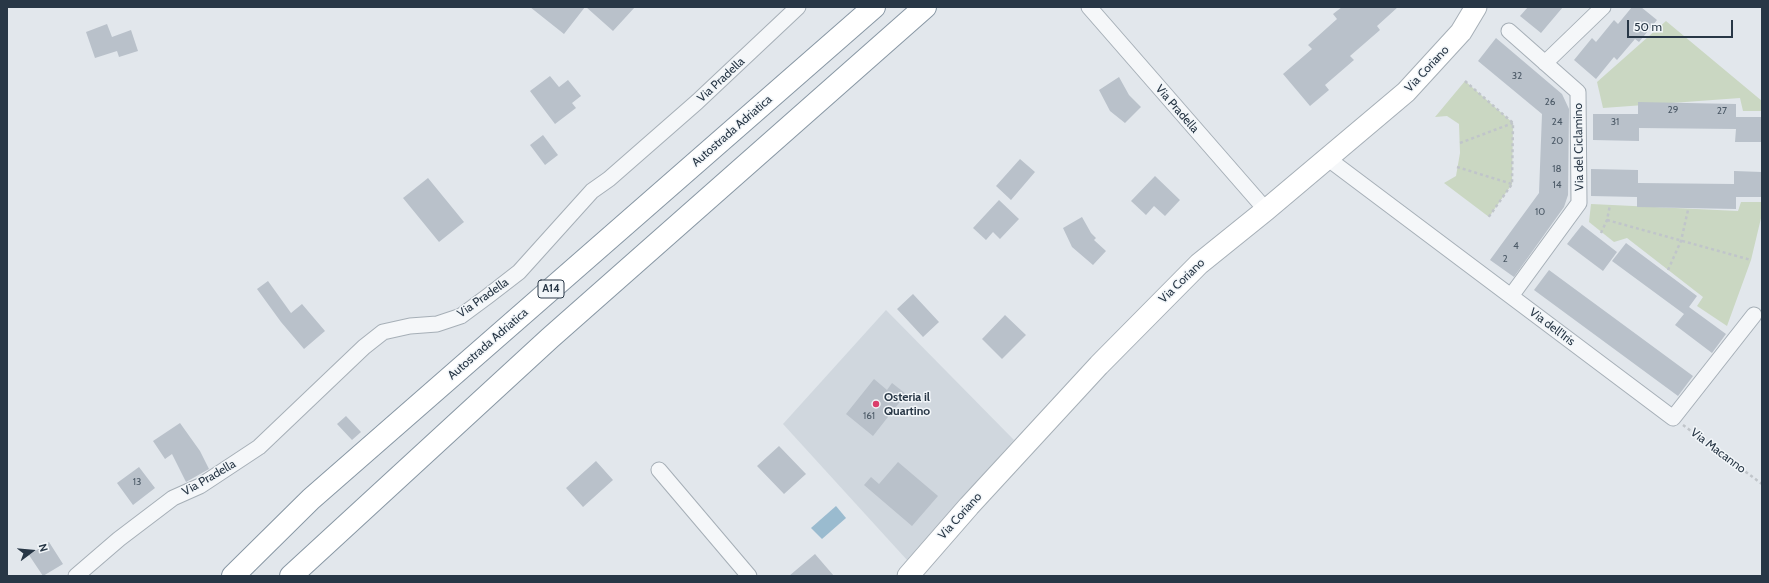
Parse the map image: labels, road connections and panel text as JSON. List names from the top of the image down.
{
  "streets": {
    "highway": ["Autostrada Adriatica", "A14"],
    "main road": ["Via Coriano"],
    "street": ["Via Pradella", "Via del Ciclamino", "Via dell'Iris"],
    "path": ["Via Macanno"]
  },
  "crossings": [
    ["Via Coriano", "Via Pradella"],
    ["Via Coriano", "Via dell'Iris"],
    ["Via del Ciclamino", "Via dell'Iris"],
    ["Via dell'Iris", "Via Macanno"]
  ],
  "places": ["Osteria il Quartino"],
  "house_numbers": [
    "32",
    "26",
    "29",
    "27",
    "24",
    "31",
    "20",
    "18",
    "14",
    "10",
    "4",
    "2",
    "161",
    "13"
  ],
  "scale_bar": "50 m",
  "north": "right"
}
